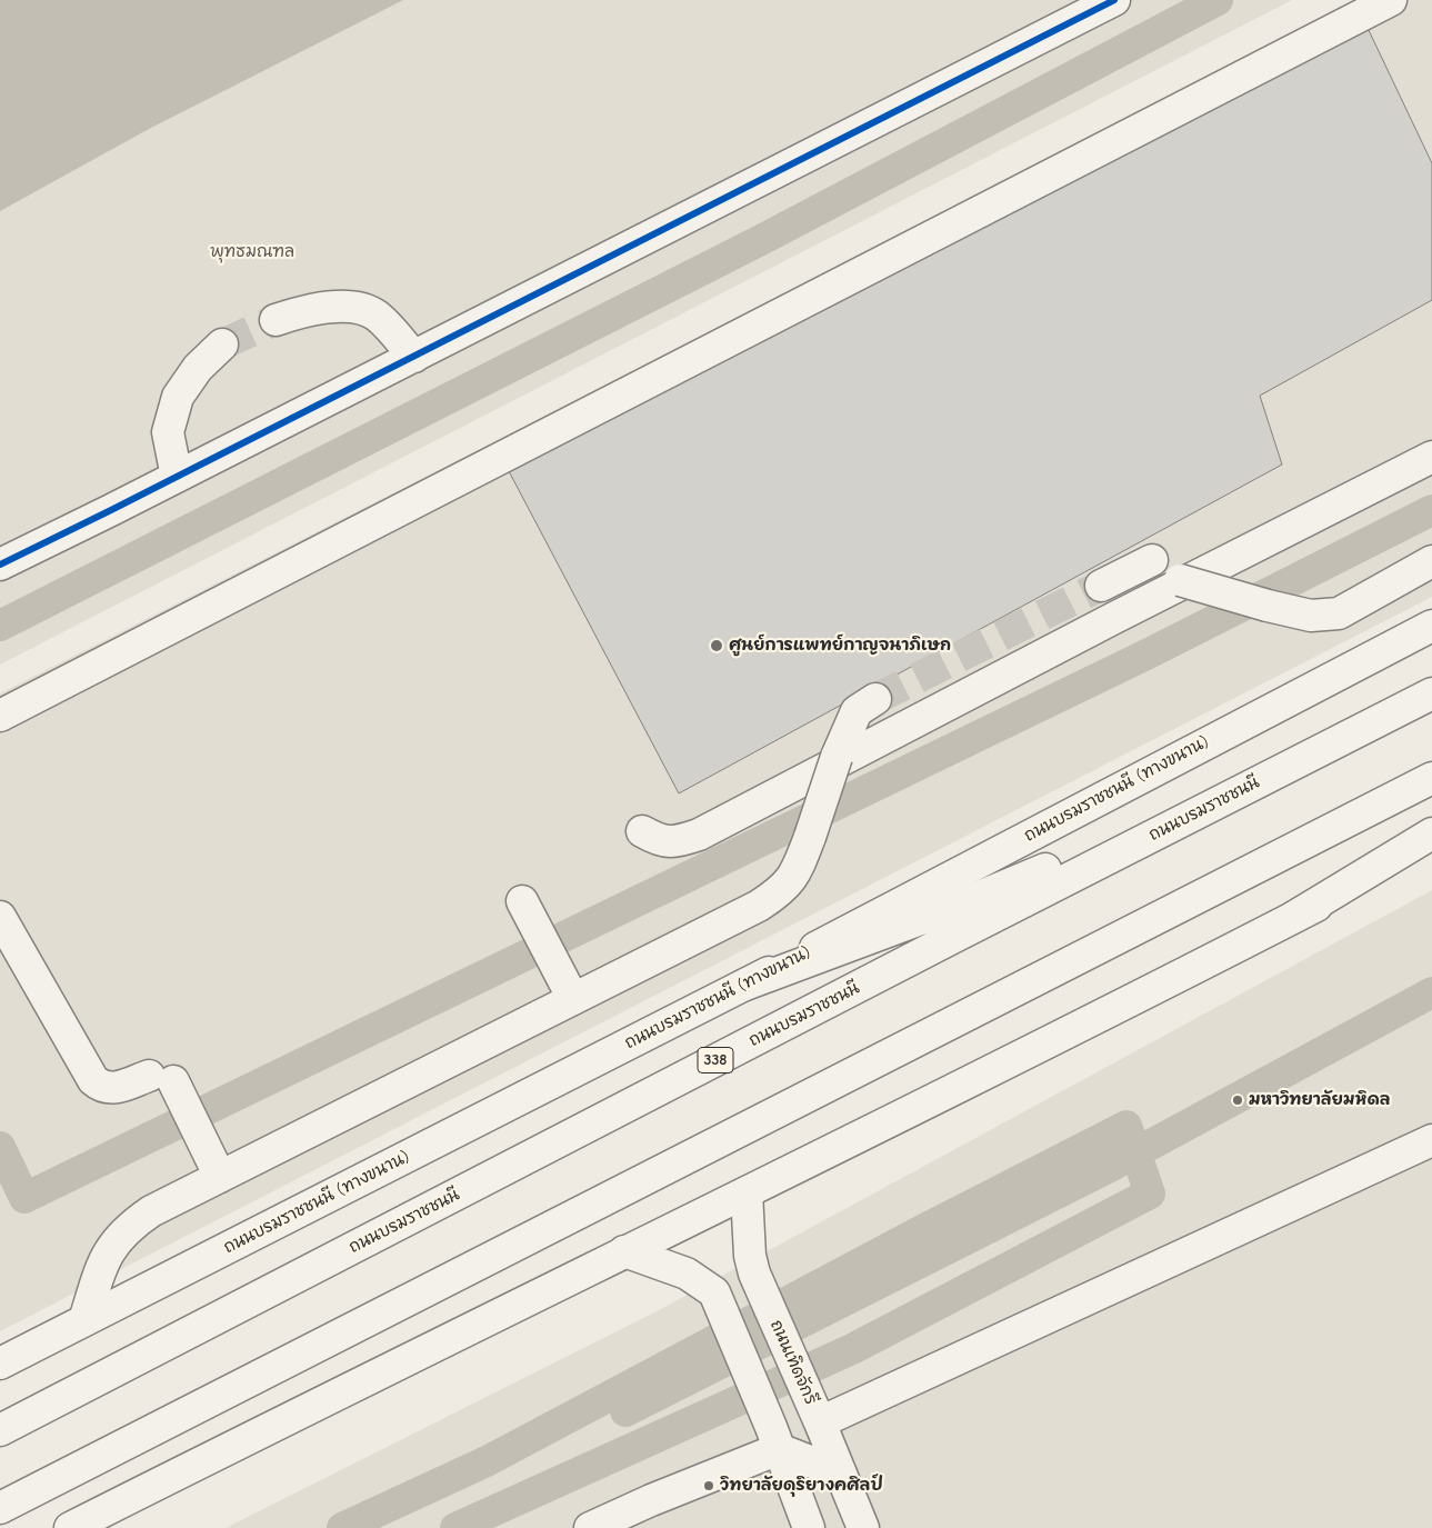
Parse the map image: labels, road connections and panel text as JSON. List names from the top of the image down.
{
  "streets": {
    "main road": [
      "ถนนบรมราชชนนี (ทางขนาน)",
      "ถนนบรมราชชนนี",
      "338",
      "ถนนเทิดจักรี"
    ]
  },
  "parks": ["พุทธมณฑล"],
  "places": ["ศูนย์การแพทย์กาญจนาภิเษก", "มหาวิทยาลัยมหิดล", "วิทยาลัยดุริยางคศิลป์"]
}
